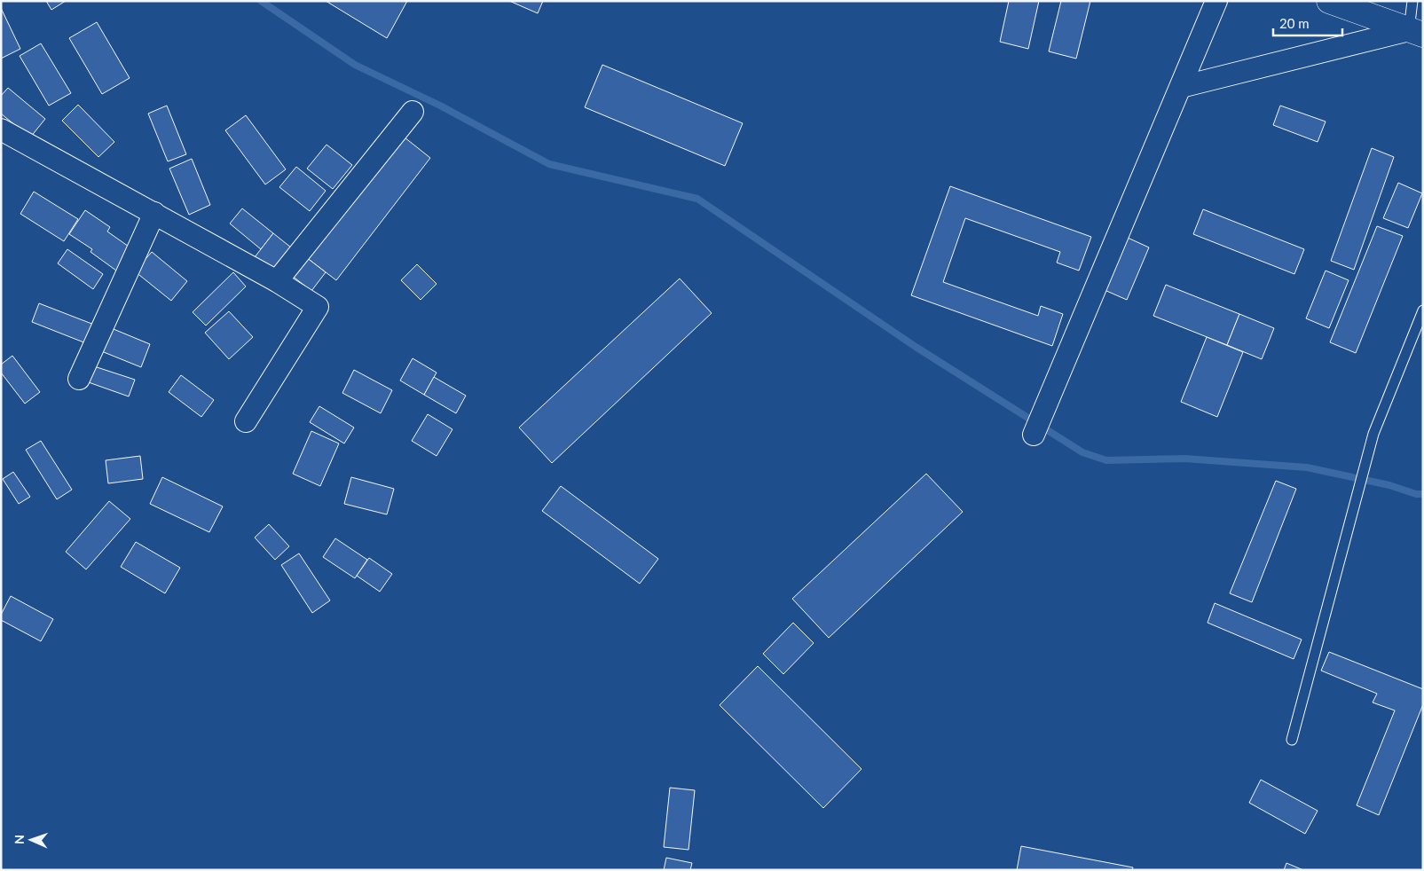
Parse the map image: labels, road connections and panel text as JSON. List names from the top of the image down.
{
  "scale_bar": "20 m",
  "north": "left"
}
